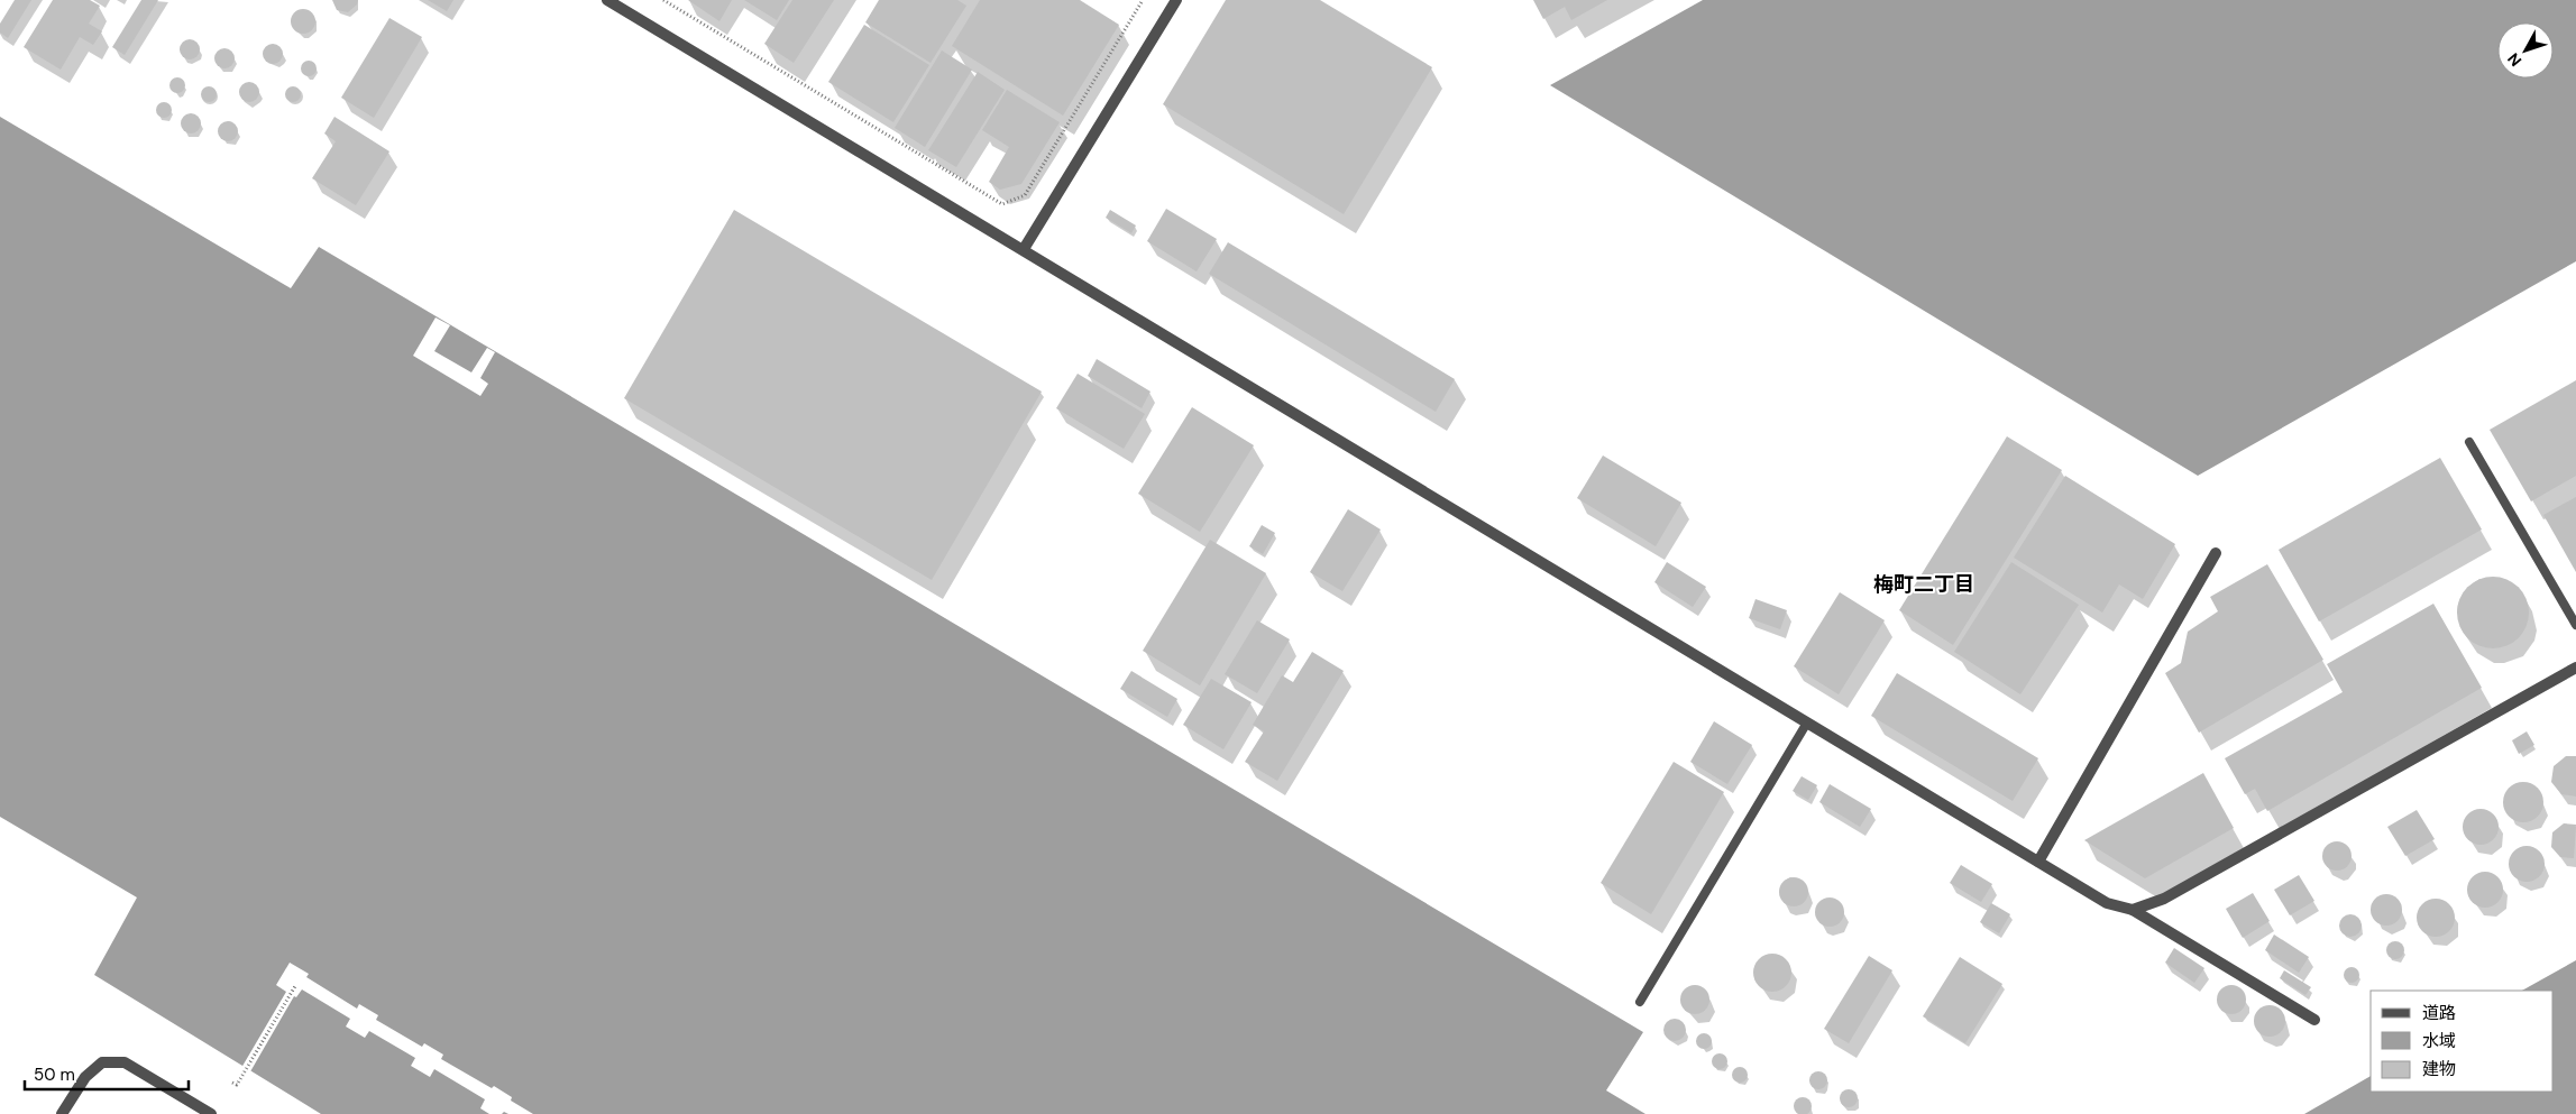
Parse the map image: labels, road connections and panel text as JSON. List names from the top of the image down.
{
  "districts": ["梅町二丁目"],
  "legend": ["道路", "水域", "建物"],
  "scale_bar": "50 m",
  "north": "bottom left"
}
